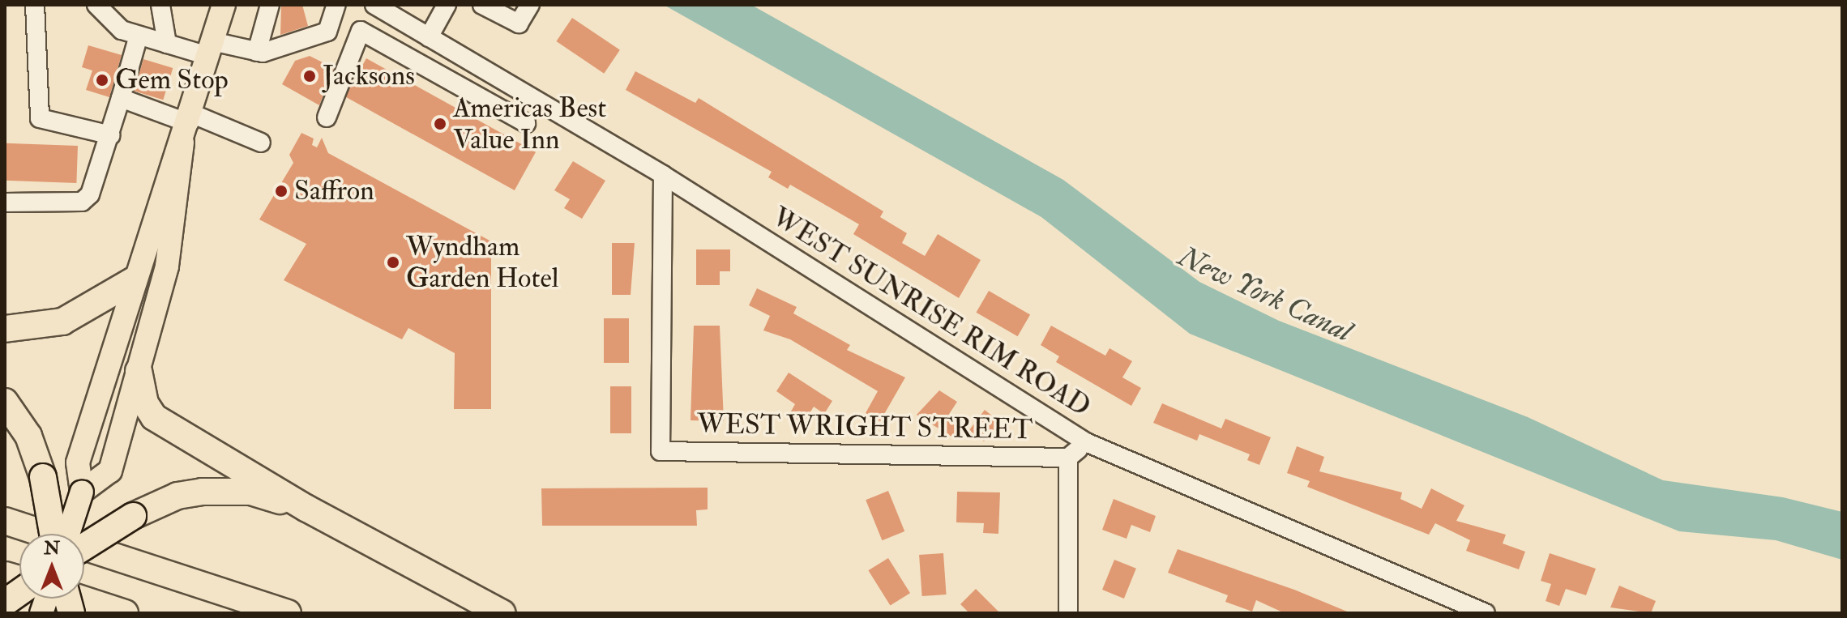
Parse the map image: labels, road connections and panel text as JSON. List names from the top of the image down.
{
  "streets": {
    "street": ["WEST SUNRISE RIM ROAD", "WEST WRIGHT STREET"]
  },
  "crossings": [
    ["WEST SUNRISE RIM ROAD", "WEST WRIGHT STREET"]
  ],
  "water": ["New York Canal"],
  "places": [
    "Jacksons",
    "Gem Stop",
    "Americas Best Value Inn",
    "Saffron",
    "Wyndham Garden Hotel"
  ],
  "north": "top"
}
